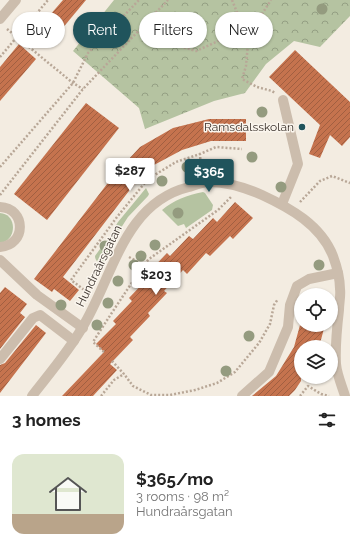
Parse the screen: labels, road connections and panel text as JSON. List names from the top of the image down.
{
  "streets": {
    "street": ["Hundraårsgatan"]
  },
  "places": ["Ramsdalsskolan"],
  "page": {
    "chip": [
      "Buy",
      "Rent",
      "Filters",
      "New"
    ],
    "price": ["$287", "$365", "$203"],
    "heading": "3 homes",
    "list": [
      {
        "name": "$365/mo",
        "note": "3 rooms · 98 m² · Hundraårsgatan"
      }
    ]
  }
}
